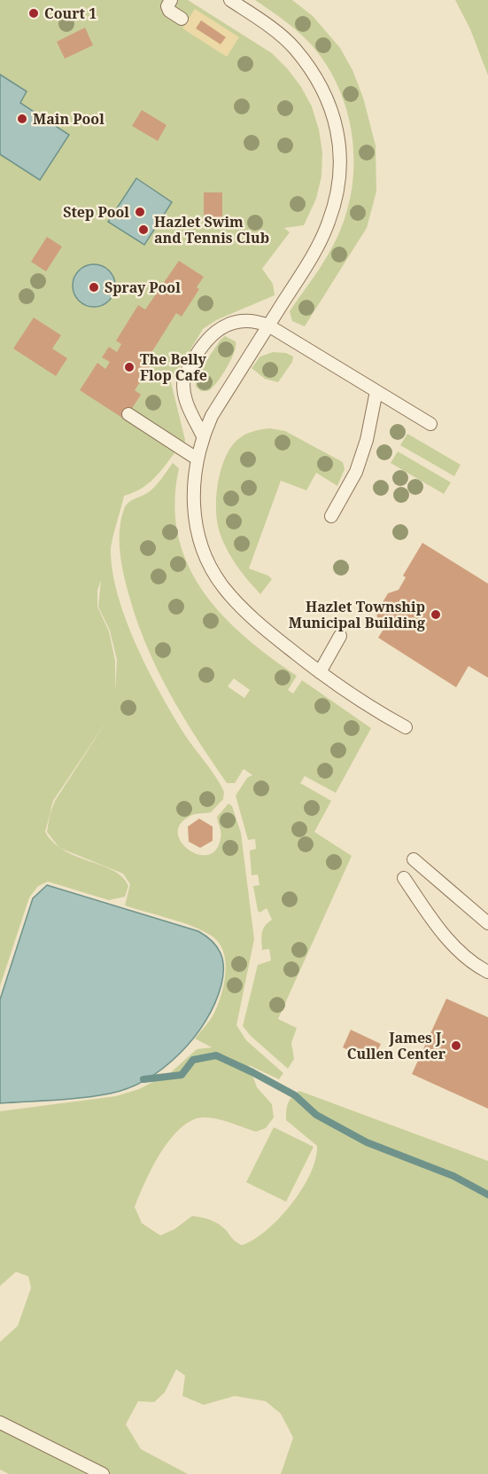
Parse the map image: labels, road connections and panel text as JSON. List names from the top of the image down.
{
  "places": [
    "Court 1",
    "Main Pool",
    "Step Pool",
    "Hazlet Swim and Tennis Club",
    "Spray Pool",
    "The Belly Flop Cafe",
    "Hazlet Township Municipal Building",
    "James J. Cullen Center"
  ]
}
